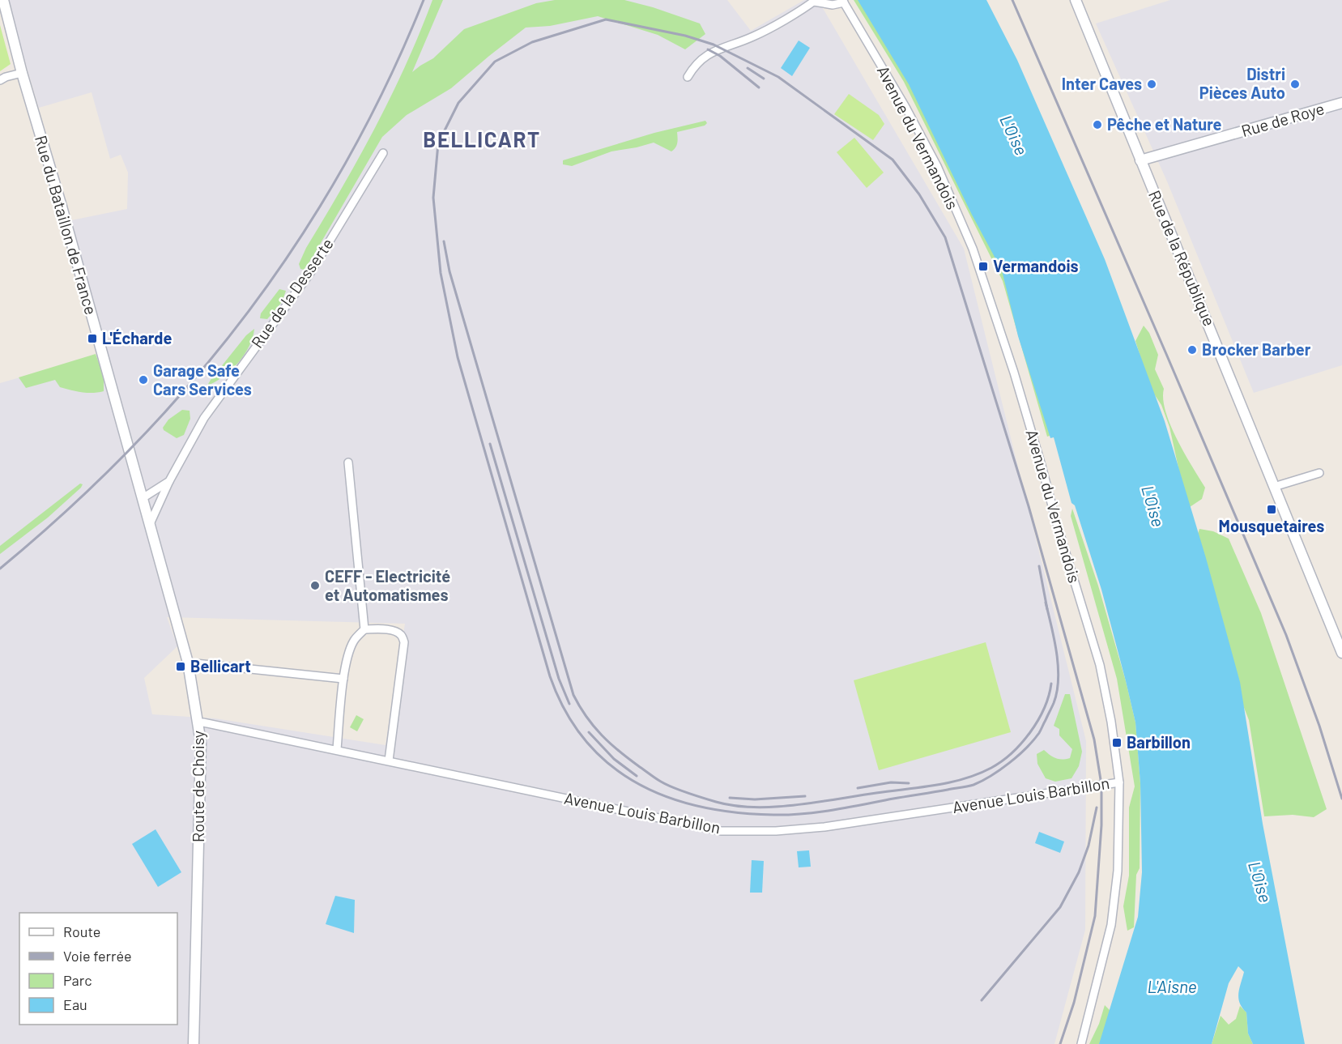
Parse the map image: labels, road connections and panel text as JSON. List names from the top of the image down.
{
  "streets": {
    "street": [
      "Rue de Roye",
      "Avenue du Vermandois",
      "Rue du Bataillon de France",
      "Rue de la République",
      "Rue de la Desserte",
      "Route de Choisy",
      "Avenue Louis Barbillon"
    ]
  },
  "crossings": [
    ["Rue de Roye", "Rue de la République"],
    ["Avenue du Vermandois", "Avenue Louis Barbillon"],
    ["Rue du Bataillon de France", "Route de Choisy"],
    ["Rue de la Desserte", "Route de Choisy"],
    ["Route de Choisy", "Avenue Louis Barbillon"]
  ],
  "districts": ["BELLICART"],
  "water": ["L'Oise", "L'Aisne"],
  "places": {
    "other": [
      "Inter Caves",
      "Distri Pièces Auto",
      "Pêche et Nature",
      "Brocker Barber",
      "Garage Safe Cars Services",
      "CEFF - Electricité et Automatismes"
    ],
    "transit": [
      "Vermandois",
      "L'Écharde",
      "Mousquetaires",
      "Bellicart",
      "Barbillon"
    ]
  },
  "legend": [
    "Route",
    "Voie ferrée",
    "Parc",
    "Eau"
  ]
}
